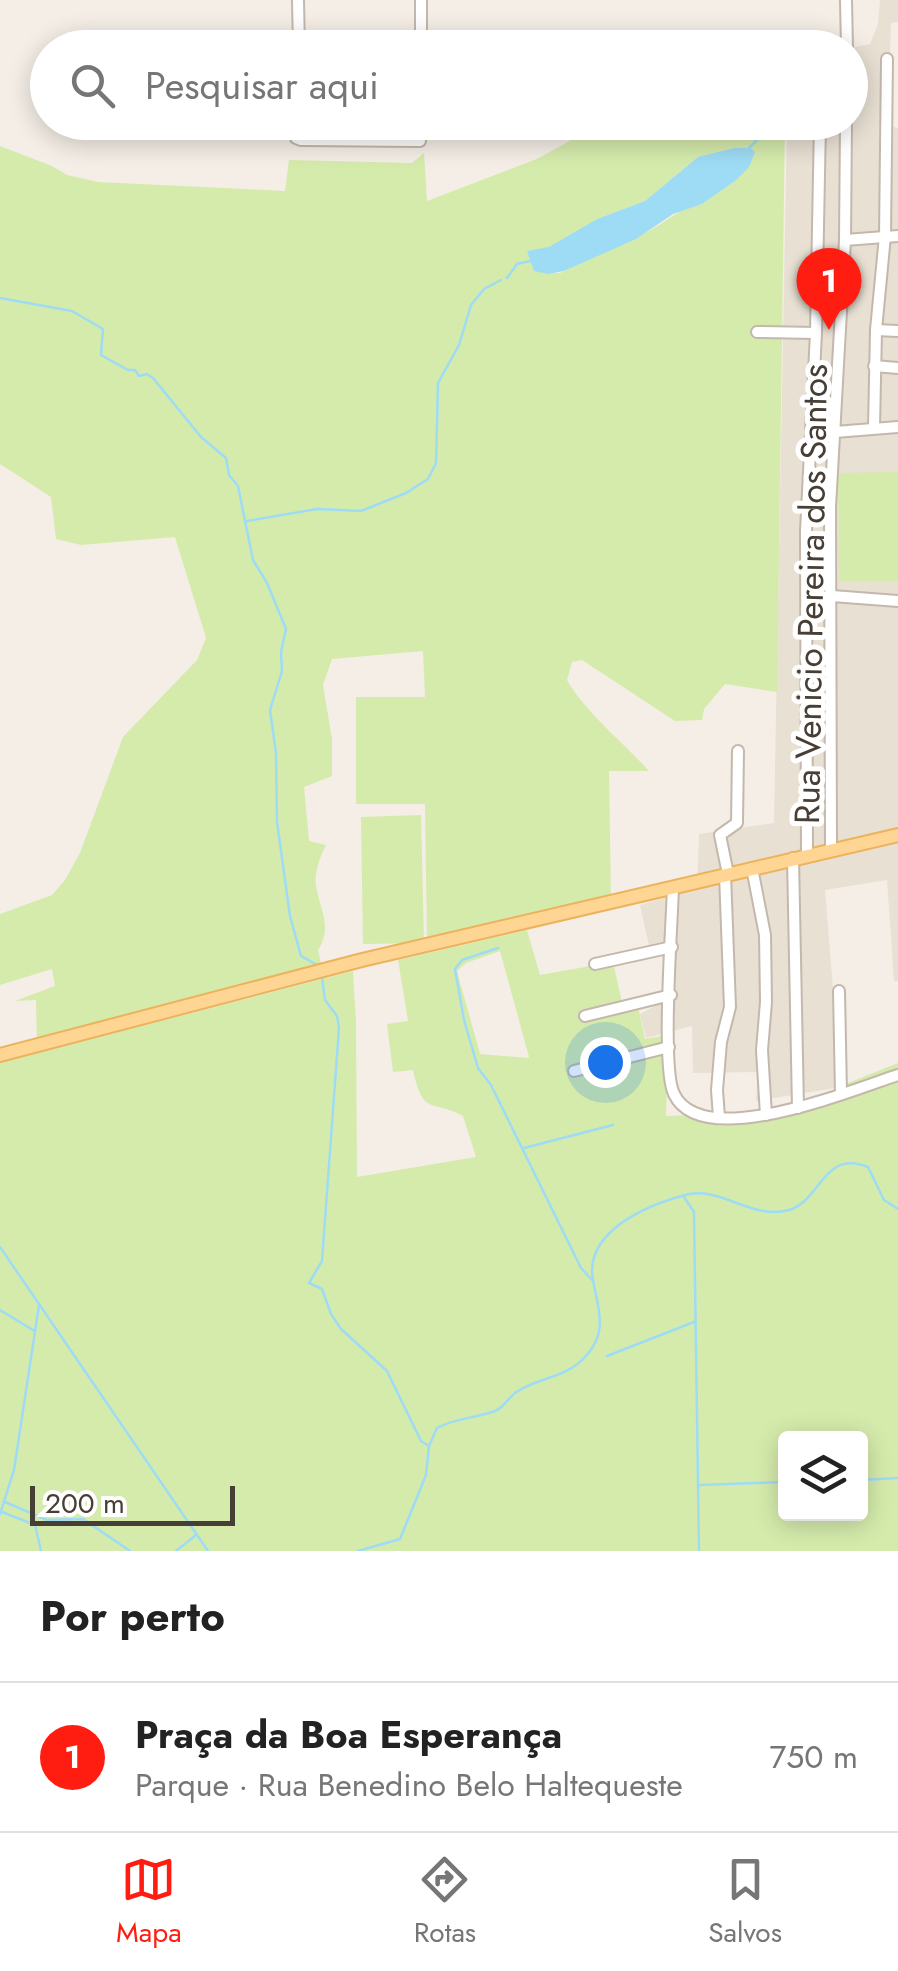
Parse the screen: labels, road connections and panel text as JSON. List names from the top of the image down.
{
  "streets": {
    "street": ["Rua Venicio Pereira dos Santos"]
  },
  "scale_bar": "200 m",
  "page": {
    "search": "Pesquisar aqui",
    "pins": "1",
    "scale": "200 m",
    "heading": "Por perto",
    "list": [
      {
        "mark": "1",
        "name": "Praça da Boa Esperança",
        "note": "Parque · Rua Benedino Belo Haltequeste",
        "value": "750 m"
      }
    ],
    "nav": ["Mapa", "Rotas", "Salvos"]
  }
}
